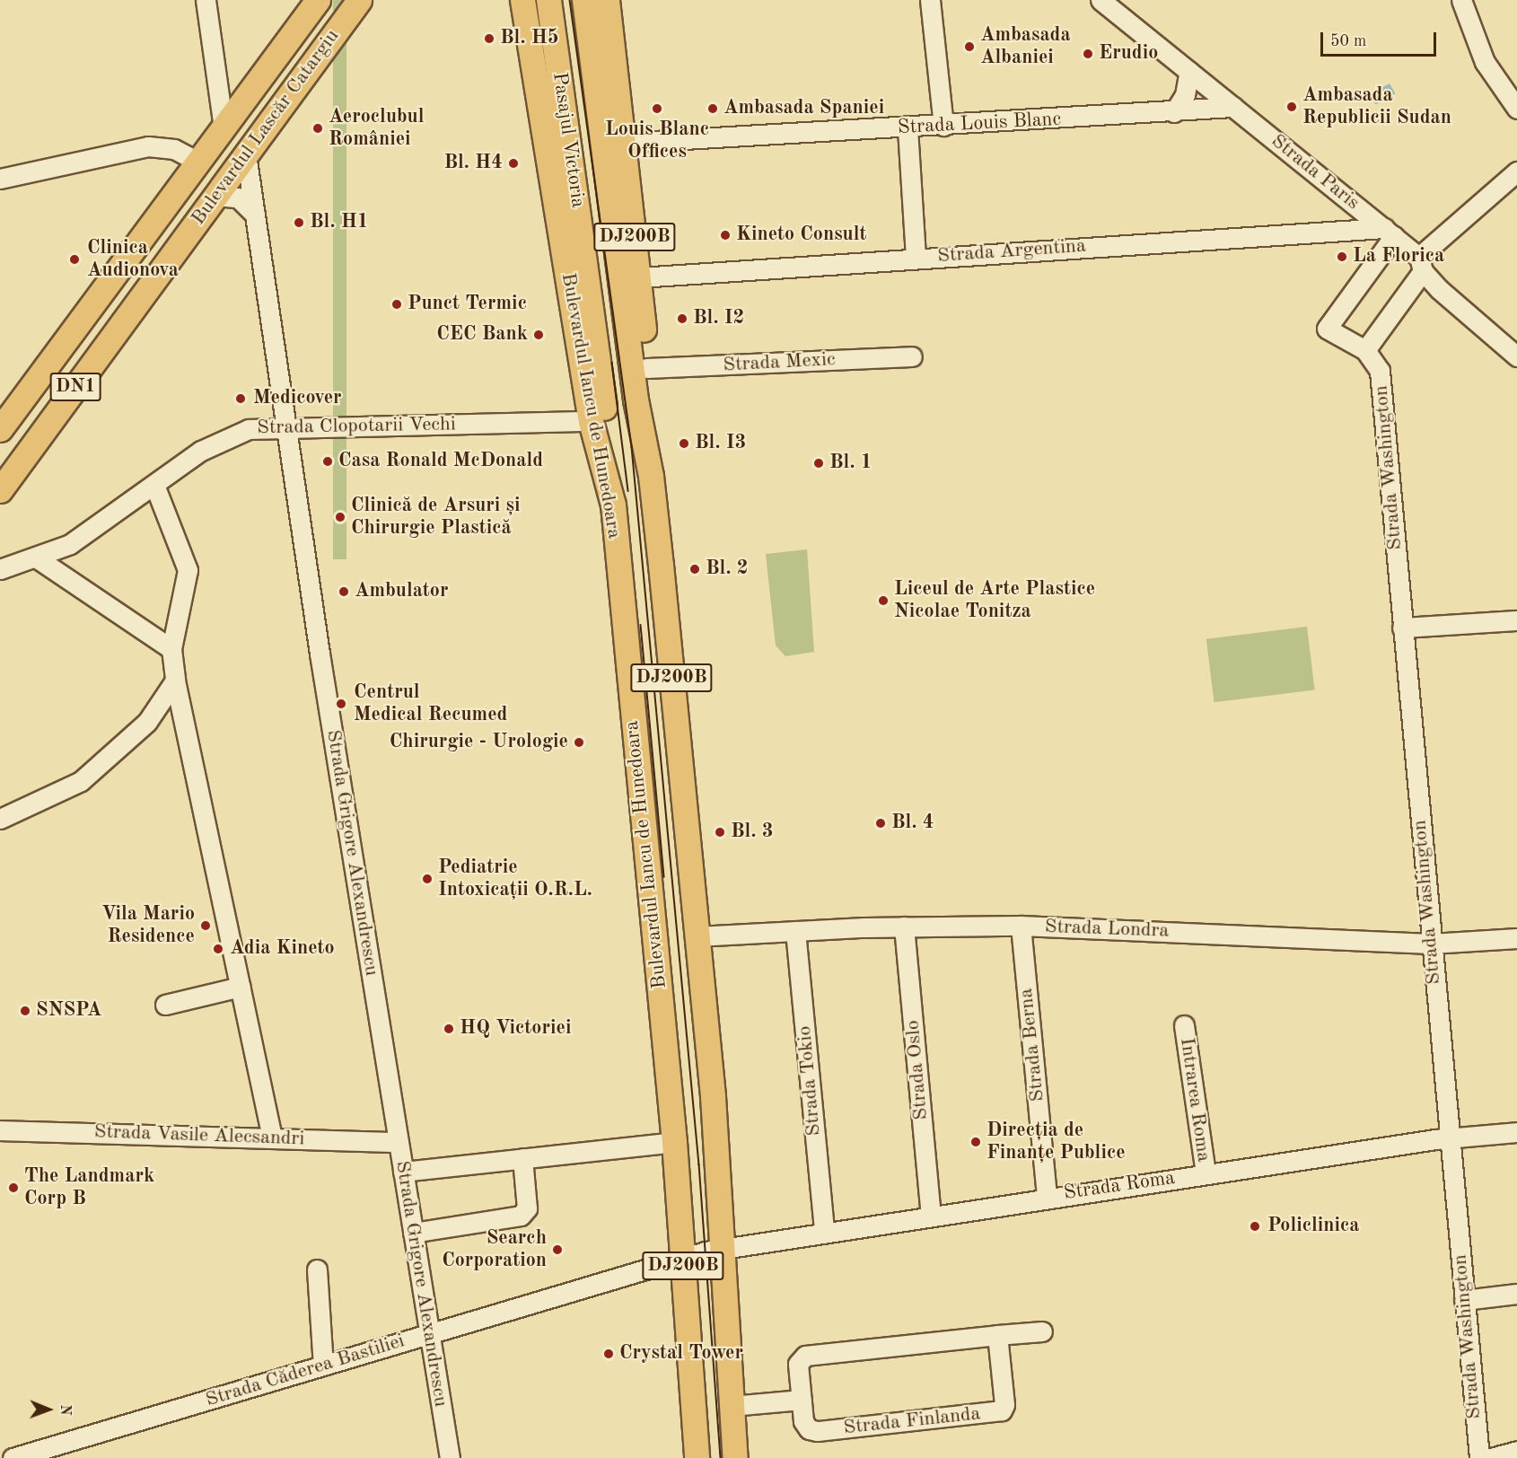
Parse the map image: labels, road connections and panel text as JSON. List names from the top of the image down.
{
  "streets": {
    "main road": [
      "Bulevardul Lascăr Catargiu",
      "Pasajul Victoria",
      "DJ200B",
      "DN1",
      "Bulevardul Iancu de Hunedoara"
    ],
    "street": [
      "Strada Louis Blanc",
      "Strada Paris",
      "Strada Argentina",
      "Strada Mexic",
      "Strada Clopotarii Vechi",
      "Strada Washington",
      "Strada Grigore Alexandrescu",
      "Strada Londra",
      "Strada Berna",
      "Strada Oslo",
      "Strada Tokio",
      "Intrarea Roma",
      "Strada Vasile Alecsandri",
      "Strada Roma",
      "Strada Căderea Bastiliei",
      "Strada Finlanda"
    ]
  },
  "crossings": [
    ["Strada Louis Blanc", "Strada Paris"],
    ["Strada Louis Blanc", "Bulevardul Iancu de Hunedoara"],
    ["Bulevardul Lascăr Catargiu", "Strada Grigore Alexandrescu"],
    ["Pasajul Victoria", "Strada Mexic"],
    ["Pasajul Victoria", "Bulevardul Iancu de Hunedoara"],
    ["Strada Paris", "Strada Argentina"],
    ["Strada Paris", "Strada Washington"],
    ["Strada Argentina", "Bulevardul Iancu de Hunedoara"],
    ["Strada Argentina", "Strada Washington"],
    ["Strada Mexic", "Bulevardul Iancu de Hunedoara"],
    ["Bulevardul Iancu de Hunedoara", "Strada Clopotarii Vechi"],
    ["Bulevardul Iancu de Hunedoara", "Strada Londra"],
    ["Bulevardul Iancu de Hunedoara", "Strada Roma"],
    ["Bulevardul Iancu de Hunedoara", "Strada Căderea Bastiliei"],
    ["Strada Clopotarii Vechi", "Strada Grigore Alexandrescu"],
    ["Strada Washington", "Strada Londra"],
    ["Strada Washington", "Strada Roma"],
    ["Strada Grigore Alexandrescu", "Strada Vasile Alecsandri"],
    ["Strada Grigore Alexandrescu", "Strada Căderea Bastiliei"],
    ["Strada Londra", "Strada Berna"],
    ["Strada Londra", "Strada Oslo"],
    ["Strada Londra", "Strada Tokio"],
    ["Strada Berna", "Strada Roma"],
    ["Strada Oslo", "Strada Roma"],
    ["Strada Tokio", "Strada Roma"],
    ["Intrarea Roma", "Strada Roma"],
    ["Strada Roma", "Strada Căderea Bastiliei"]
  ],
  "places": [
    "Bl. H5",
    "Ambasada Albaniei",
    "Erudio",
    "Ambasada Republicii Sudan",
    "Louis Blanc Offices",
    "Ambasada Spaniei",
    "Aeroclubul României",
    "Bl. H4",
    "Bl. H1",
    "Kineto Consult",
    "La Florica",
    "Clinica Audionova",
    "Punct Termic",
    "Bl. I2",
    "CEC Bank",
    "Medicover",
    "Bl. I3",
    "Casa Ronald McDonald",
    "Bl. 1",
    "Clinică de Arsuri și Chirurgie Plastică",
    "Bl. 2",
    "Ambulator",
    "Liceul de Arte Plastice Nicolae Tonitza",
    "Centrul Medical Recumed",
    "Chirurgie - Urologie",
    "Bl. 4",
    "Bl. 3",
    "Pediatrie Intoxicații O.R.L.",
    "Vila Mario Residence",
    "Adia Kineto",
    "SNSPA",
    "HQ Victoriei",
    "Direcția de Finanțe Publice",
    "The Landmark Corp B",
    "Policlinica",
    "Search Corporation",
    "Crystal Tower"
  ],
  "scale_bar": "50 m",
  "north": "right"
}
